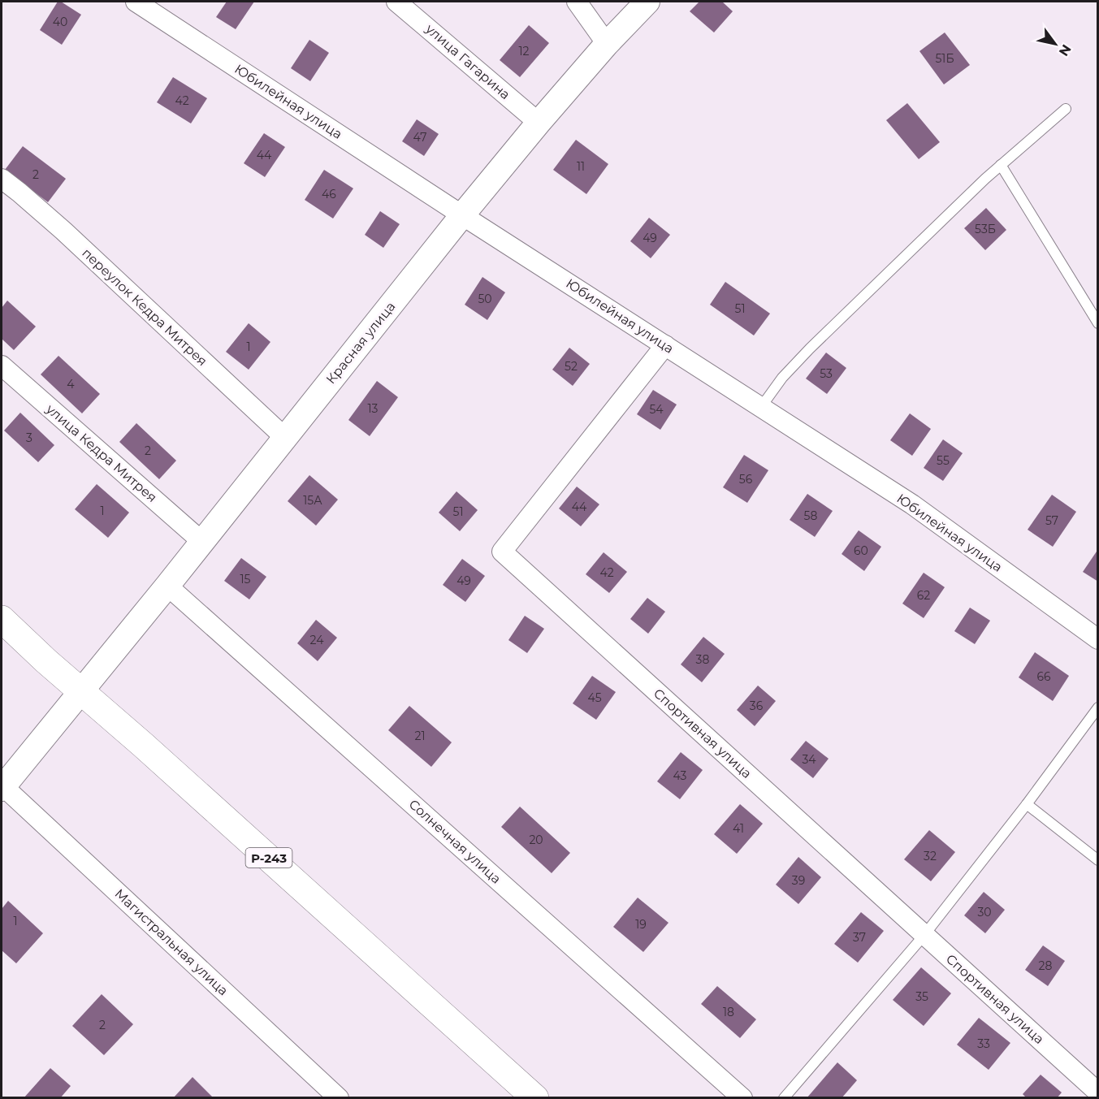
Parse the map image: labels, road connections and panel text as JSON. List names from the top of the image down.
{
  "streets": {
    "highway": ["Р-243"],
    "street": [
      "улица Гагарина",
      "Юбилейная улица",
      "переулок Кедра Митрея",
      "Красная улица",
      "улица Кедра Митрея",
      "Спортивная улица",
      "Солнечная улица",
      "Магистральная улица"
    ]
  },
  "crossings": [
    ["улица Гагарина", "Красная улица"],
    ["Юбилейная улица", "Красная улица"],
    ["Юбилейная улица", "Спортивная улица"],
    ["переулок Кедра Митрея", "Красная улица"],
    ["Красная улица", "улица Кедра Митрея"],
    ["Красная улица", "Солнечная улица"],
    ["Красная улица", "Р-243"],
    ["Красная улица", "Магистральная улица"]
  ],
  "house_numbers": [
    "40",
    "12",
    "51Б",
    "42",
    "47",
    "44",
    "11",
    "2",
    "46",
    "53Б",
    "49",
    "50",
    "51",
    "1",
    "52",
    "53",
    "4",
    "13",
    "54",
    "3",
    "2",
    "55",
    "56",
    "15А",
    "44",
    "1",
    "51",
    "58",
    "57",
    "60",
    "42",
    "15",
    "49",
    "62",
    "24",
    "38",
    "66",
    "45",
    "36",
    "21",
    "34",
    "43",
    "41",
    "20",
    "32",
    "39",
    "30",
    "1",
    "19",
    "37",
    "28",
    "35",
    "18",
    "2",
    "33"
  ],
  "north": "bottom right"
}
